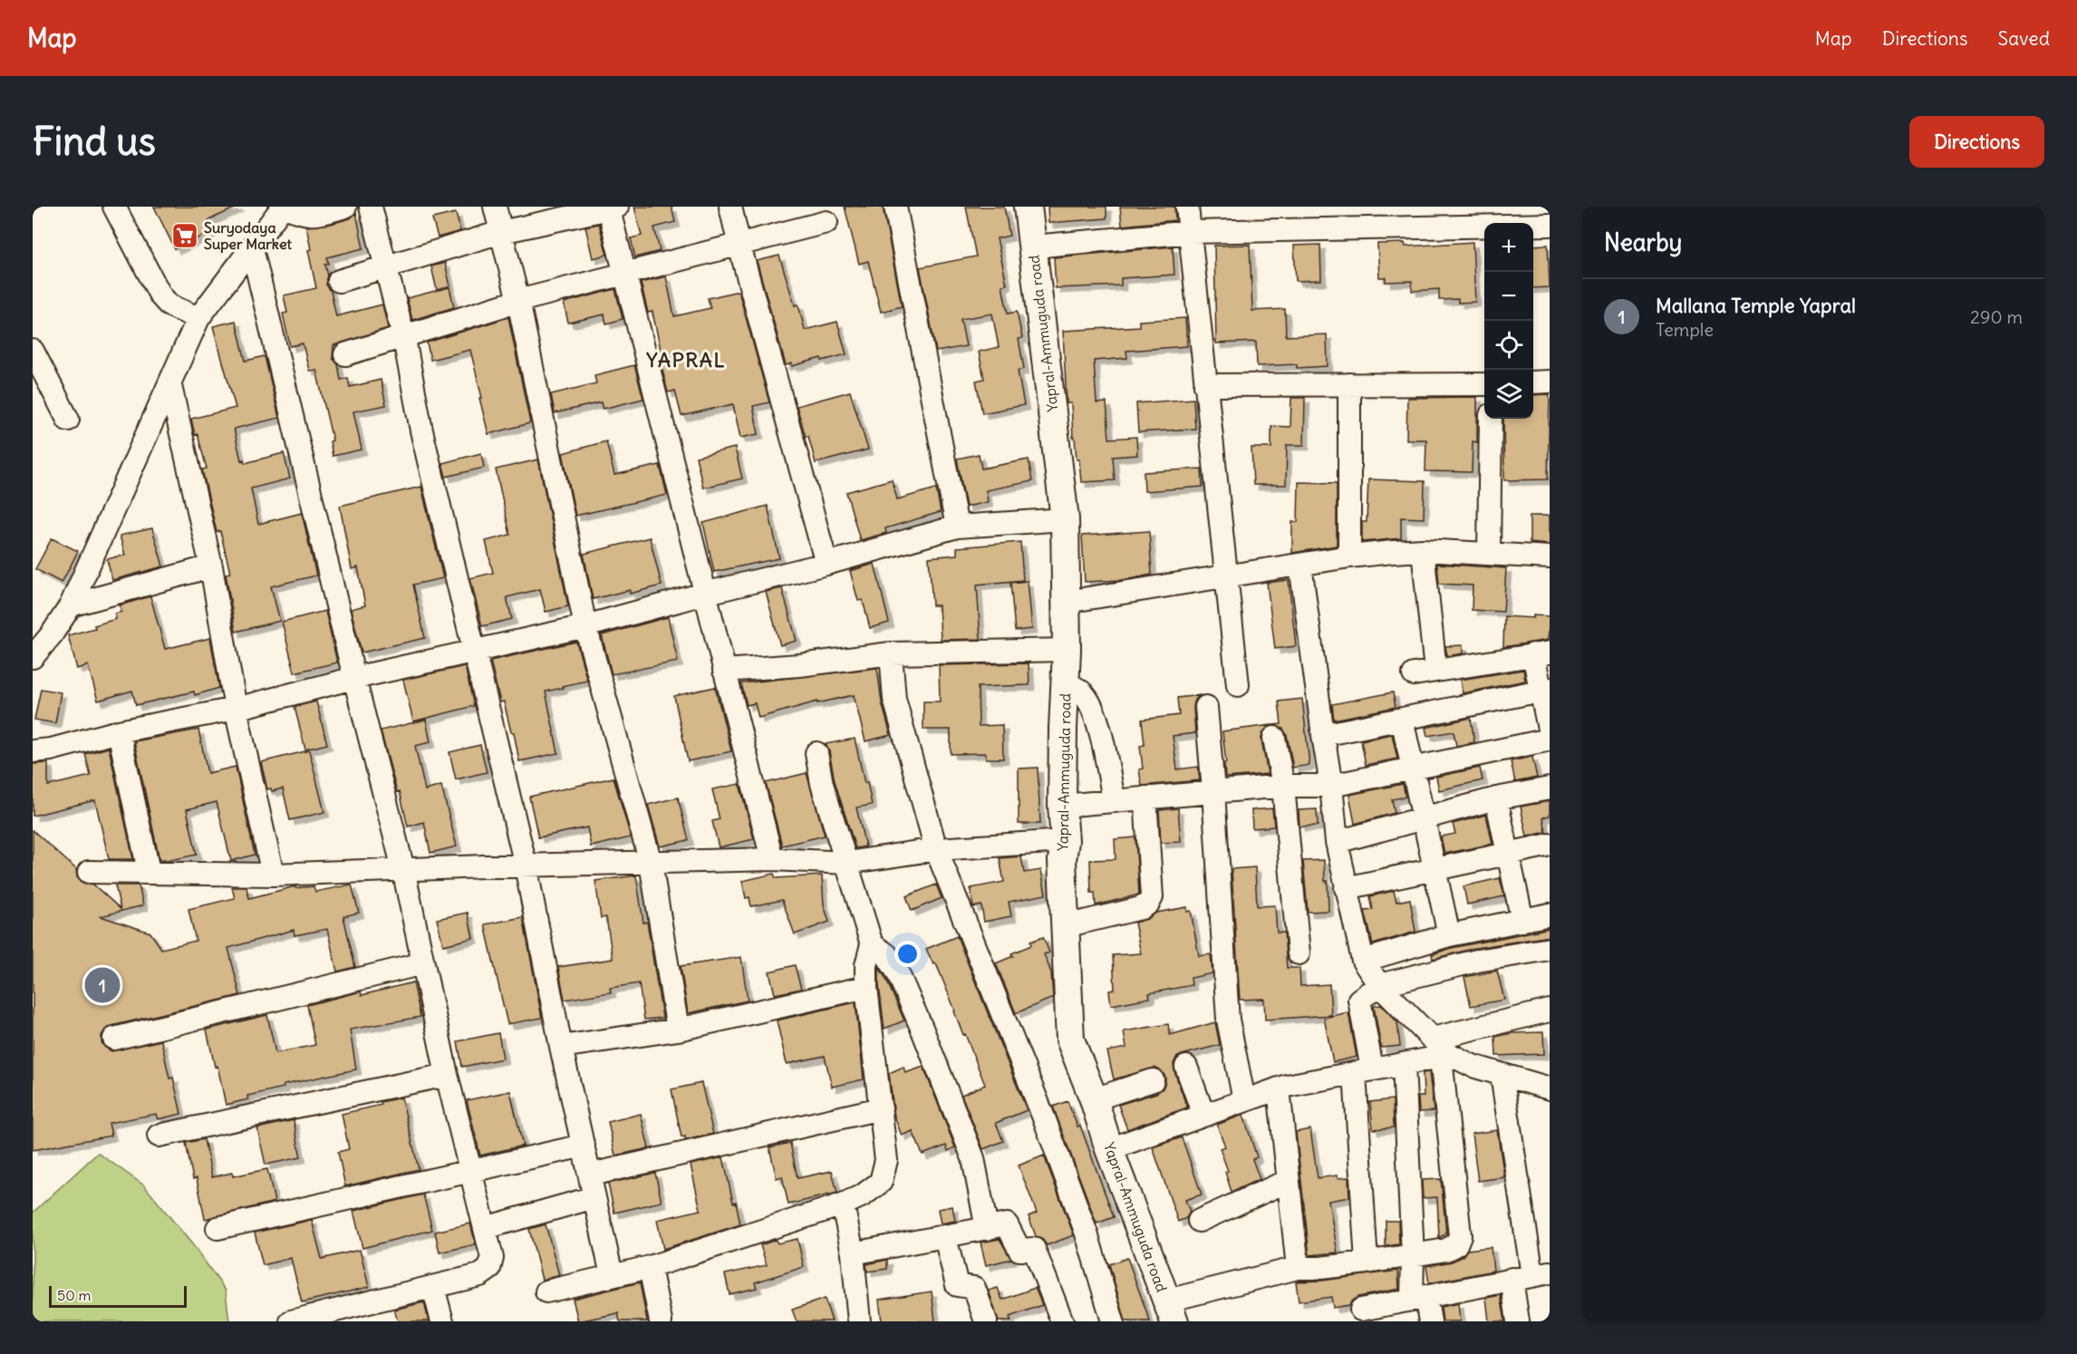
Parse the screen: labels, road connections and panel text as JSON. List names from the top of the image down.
{
  "streets": {
    "main road": ["Yapral-Ammuguda road"]
  },
  "districts": ["YAPRAL"],
  "places": {
    "supermarket": ["Suryodaya Super Market"]
  },
  "scale_bar": "50 m",
  "page": {
    "header": "Map",
    "nav": ["Map", "Directions", "Saved"],
    "buttons": "Directions",
    "title": "Find us",
    "heading": "Nearby",
    "map_buttons": ["+", "−"],
    "list": [
      {
        "mark": "1",
        "name": "Mallana Temple Yapral",
        "note": "Temple",
        "value": "290 m"
      }
    ],
    "pins": "1",
    "scale": "50 m"
  }
}
